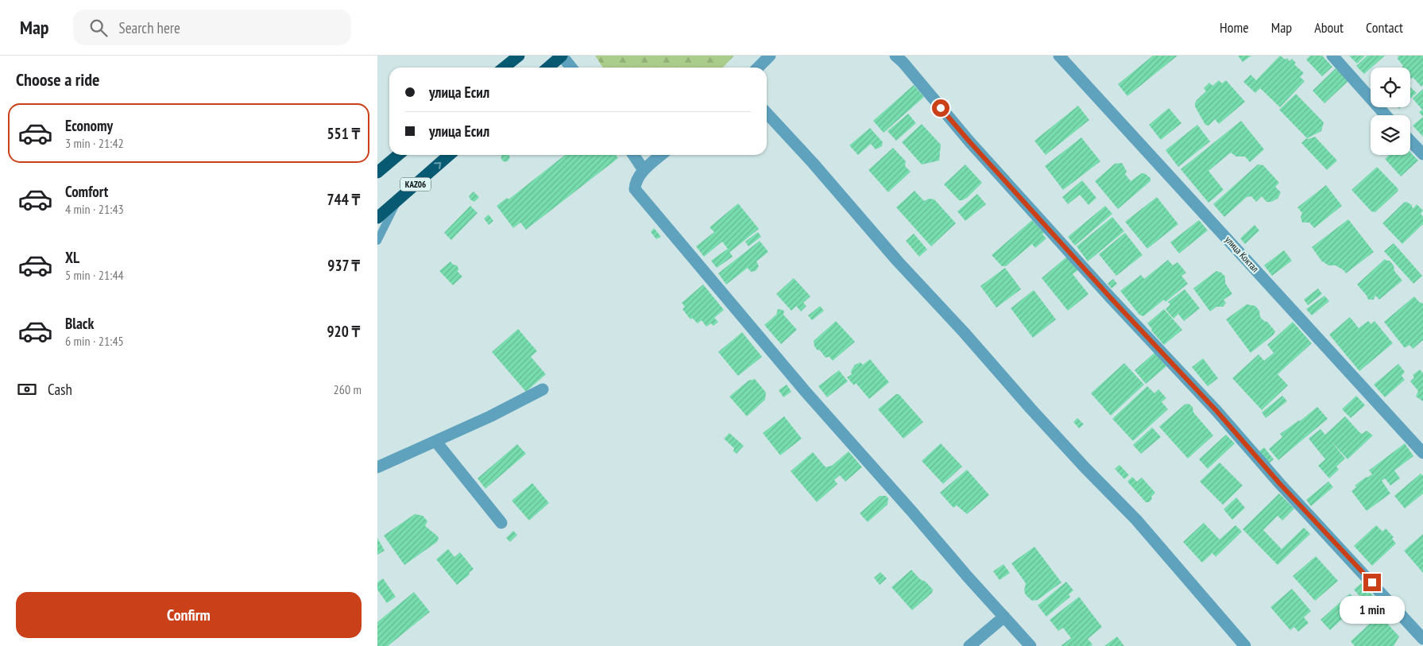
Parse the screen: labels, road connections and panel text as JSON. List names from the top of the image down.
{
  "streets": {
    "highway": ["KАZ06"],
    "street": ["улица Коктал"]
  },
  "page": {
    "header": "Map",
    "search": "Search here",
    "nav": [
      "Home",
      "Map",
      "About",
      "Contact"
    ],
    "heading": "Choose a ride",
    "banner": ["улица Есил", "улица Есил"],
    "list": [
      {
        "name": "Economy",
        "note": "3 min · 21:42",
        "value": "551 ₸"
      },
      {
        "name": "Comfort",
        "note": "4 min · 21:43",
        "value": "744 ₸"
      },
      {
        "name": "XL",
        "note": "5 min · 21:44",
        "value": "937 ₸"
      },
      {
        "name": "Black",
        "note": "6 min · 21:45",
        "value": "920 ₸"
      }
    ],
    "pay": ["Cash", "260 m"],
    "buttons": "Confirm",
    "bubble": "1 min"
  }
}
